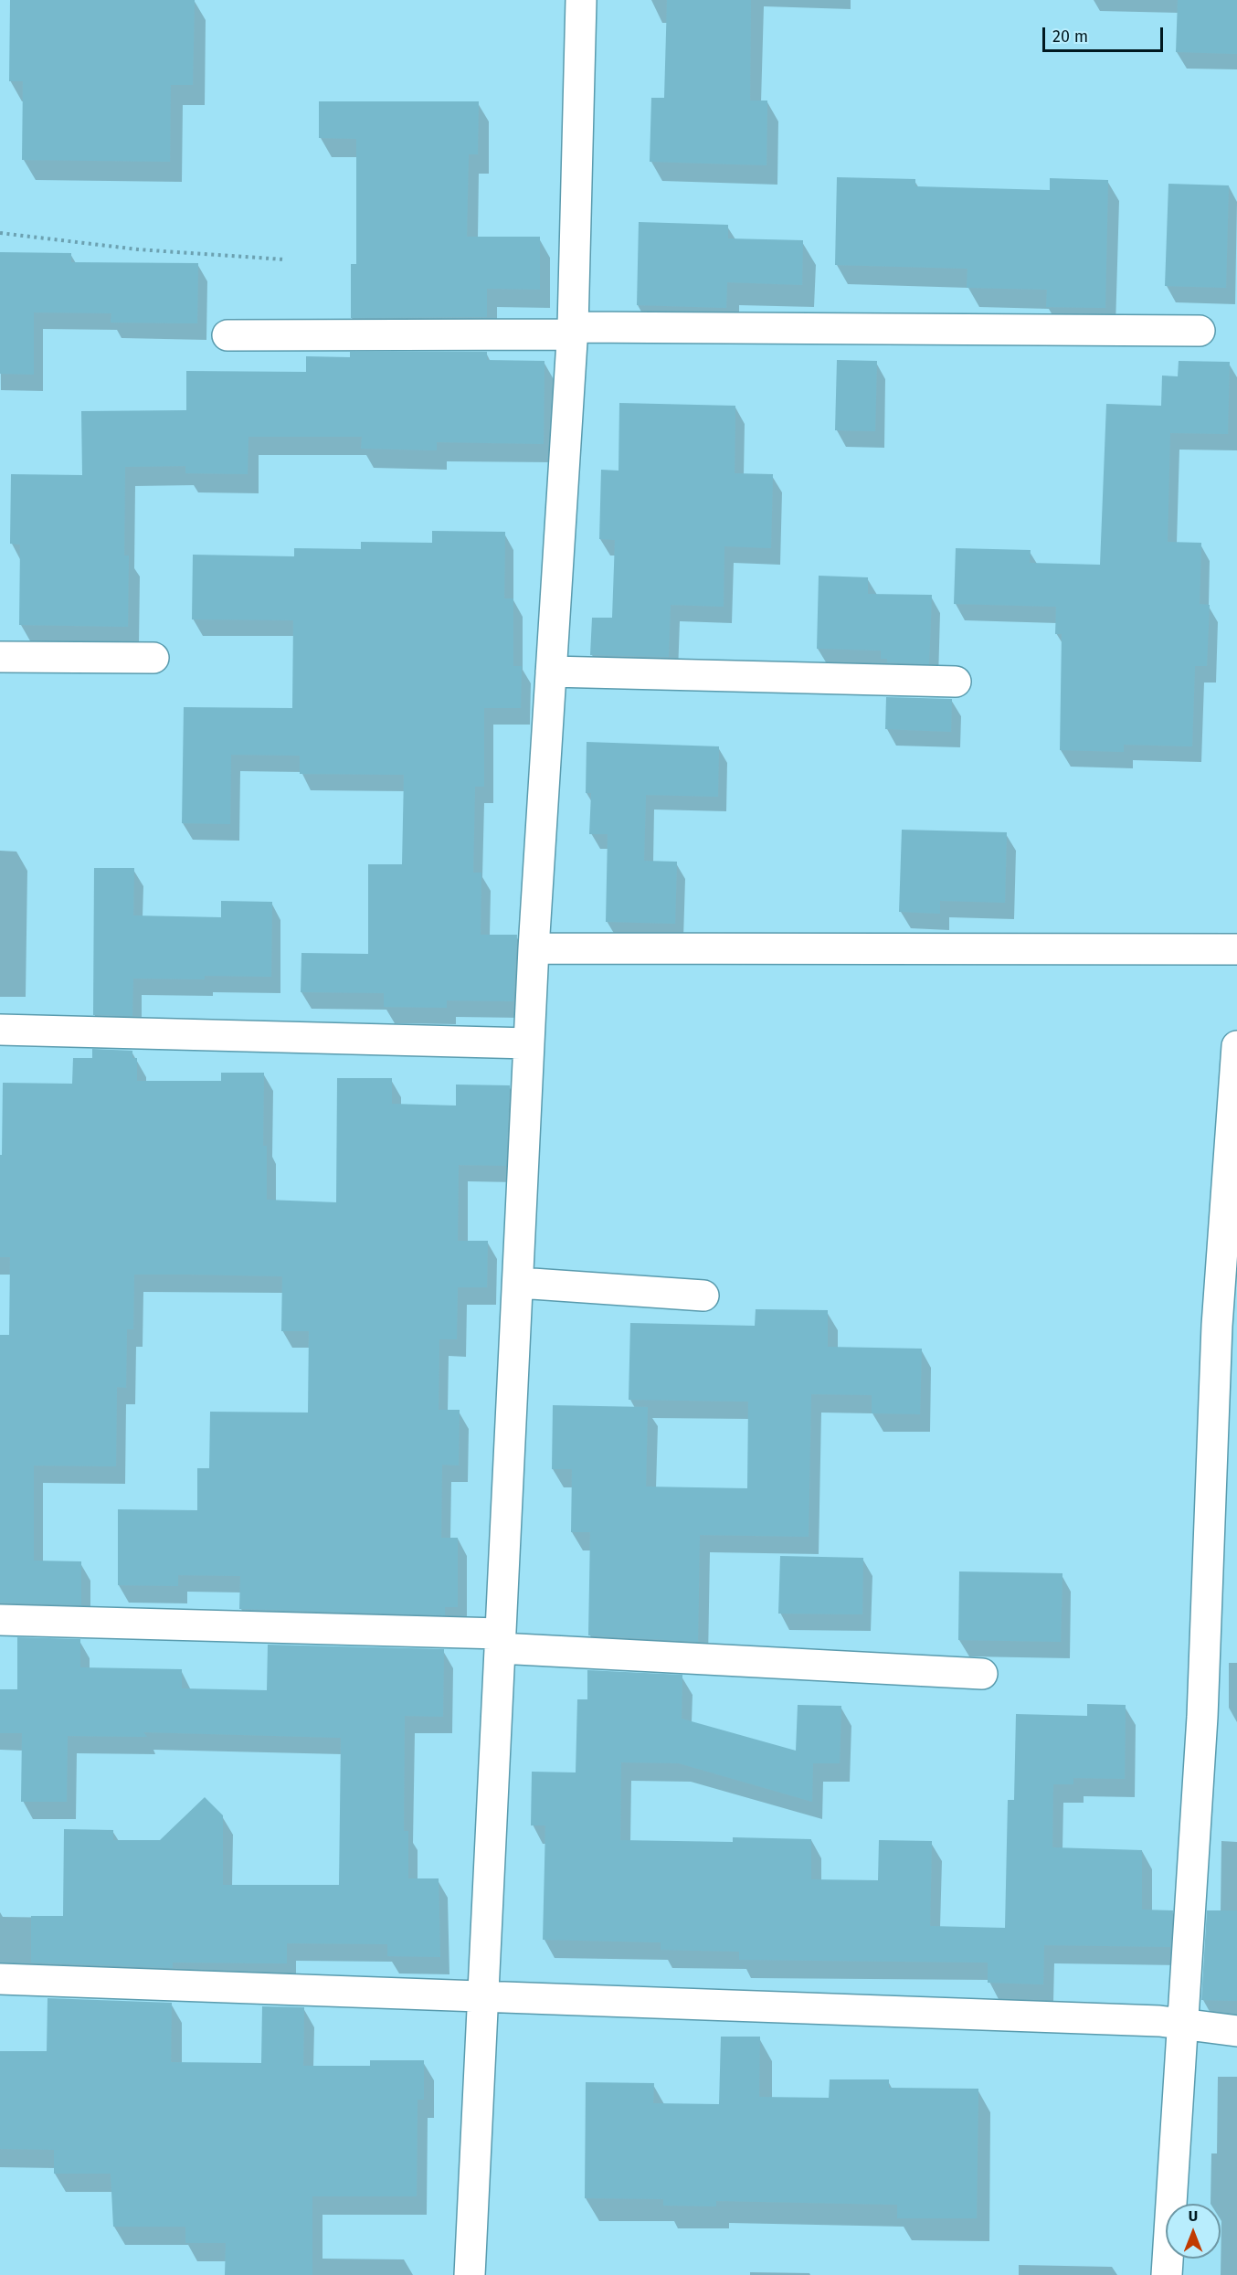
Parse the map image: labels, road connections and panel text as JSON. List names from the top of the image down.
{
  "scale_bar": "20 m",
  "north": "top"
}
